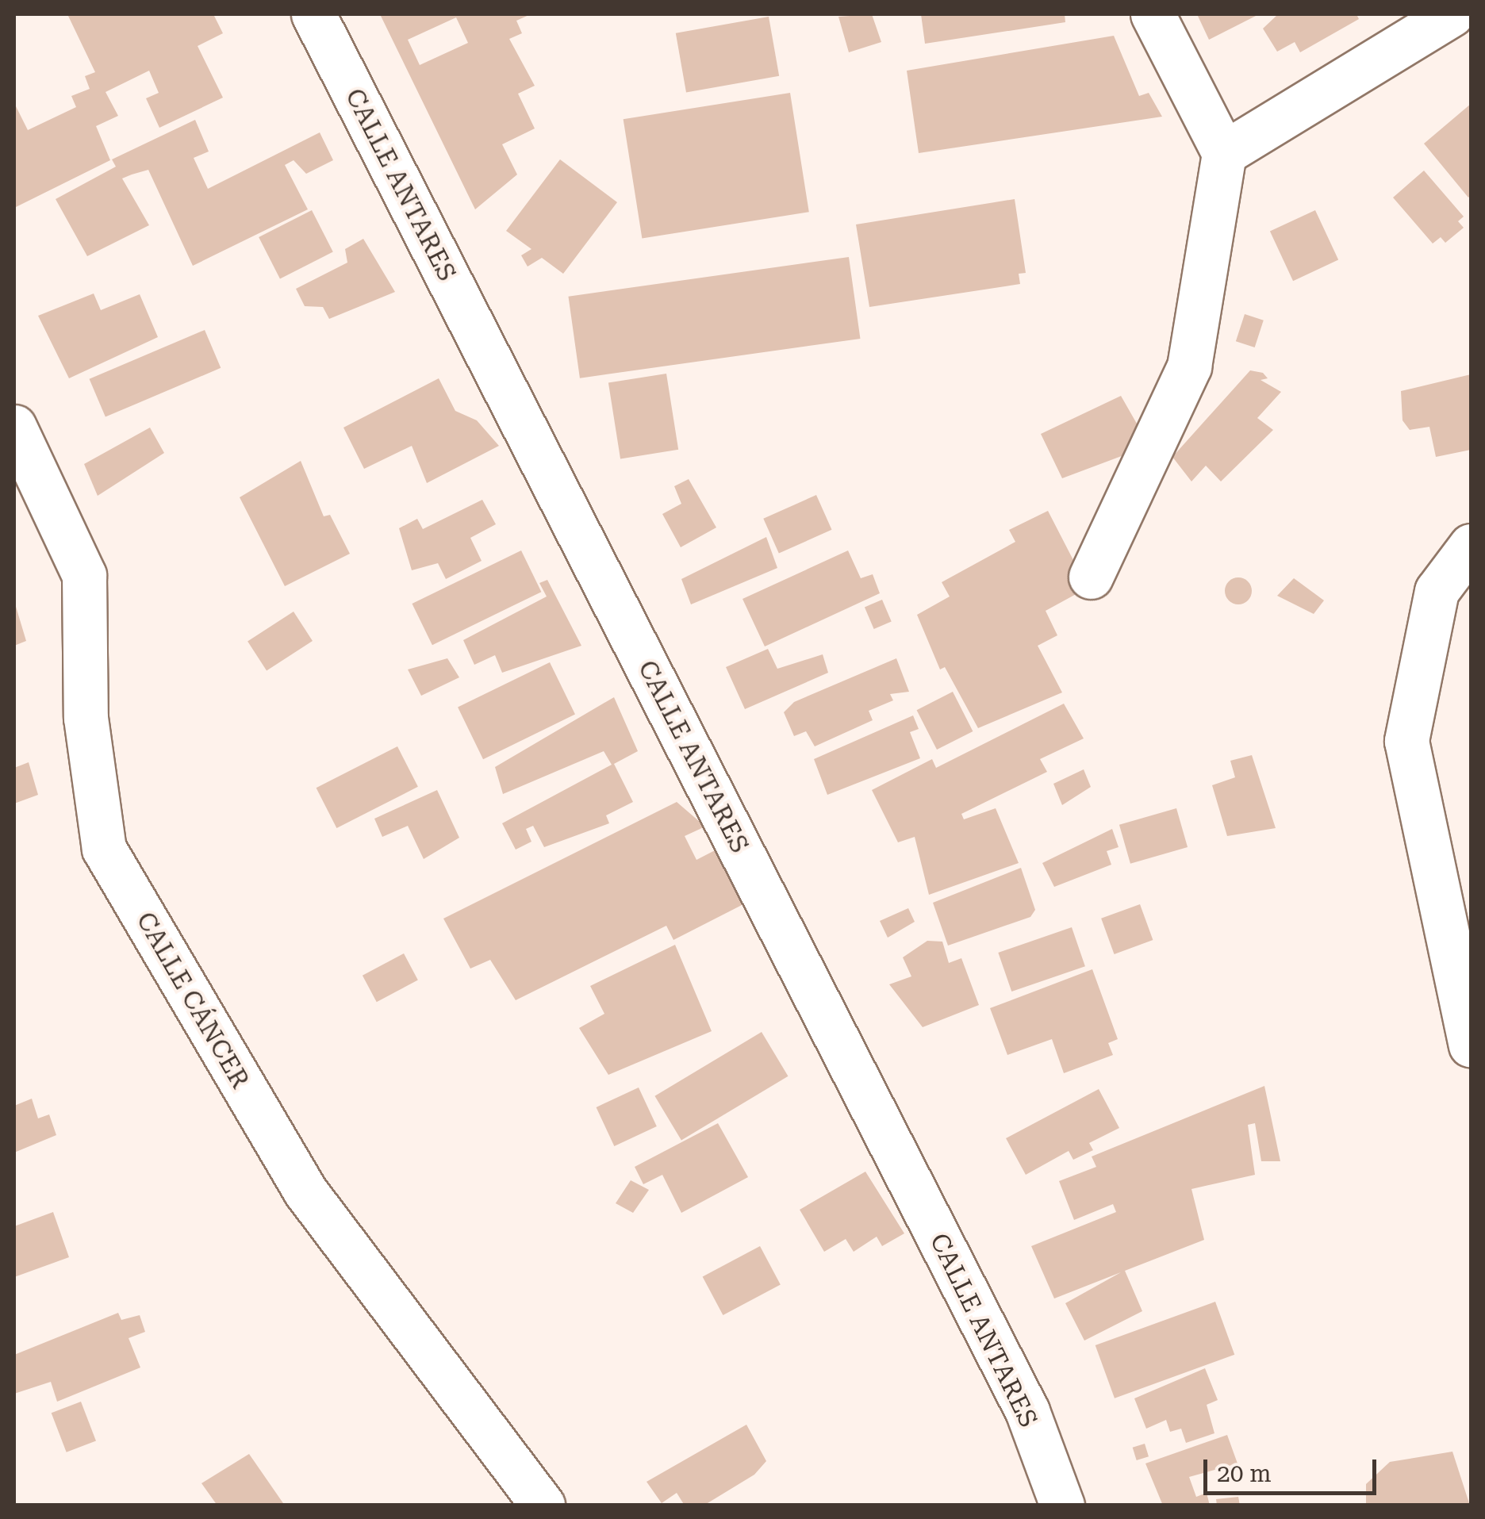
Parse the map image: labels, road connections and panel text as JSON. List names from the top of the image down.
{
  "streets": {
    "street": ["CALLE ANTARES", "CALLE CÁNCER"]
  },
  "scale_bar": "20 m"
}
